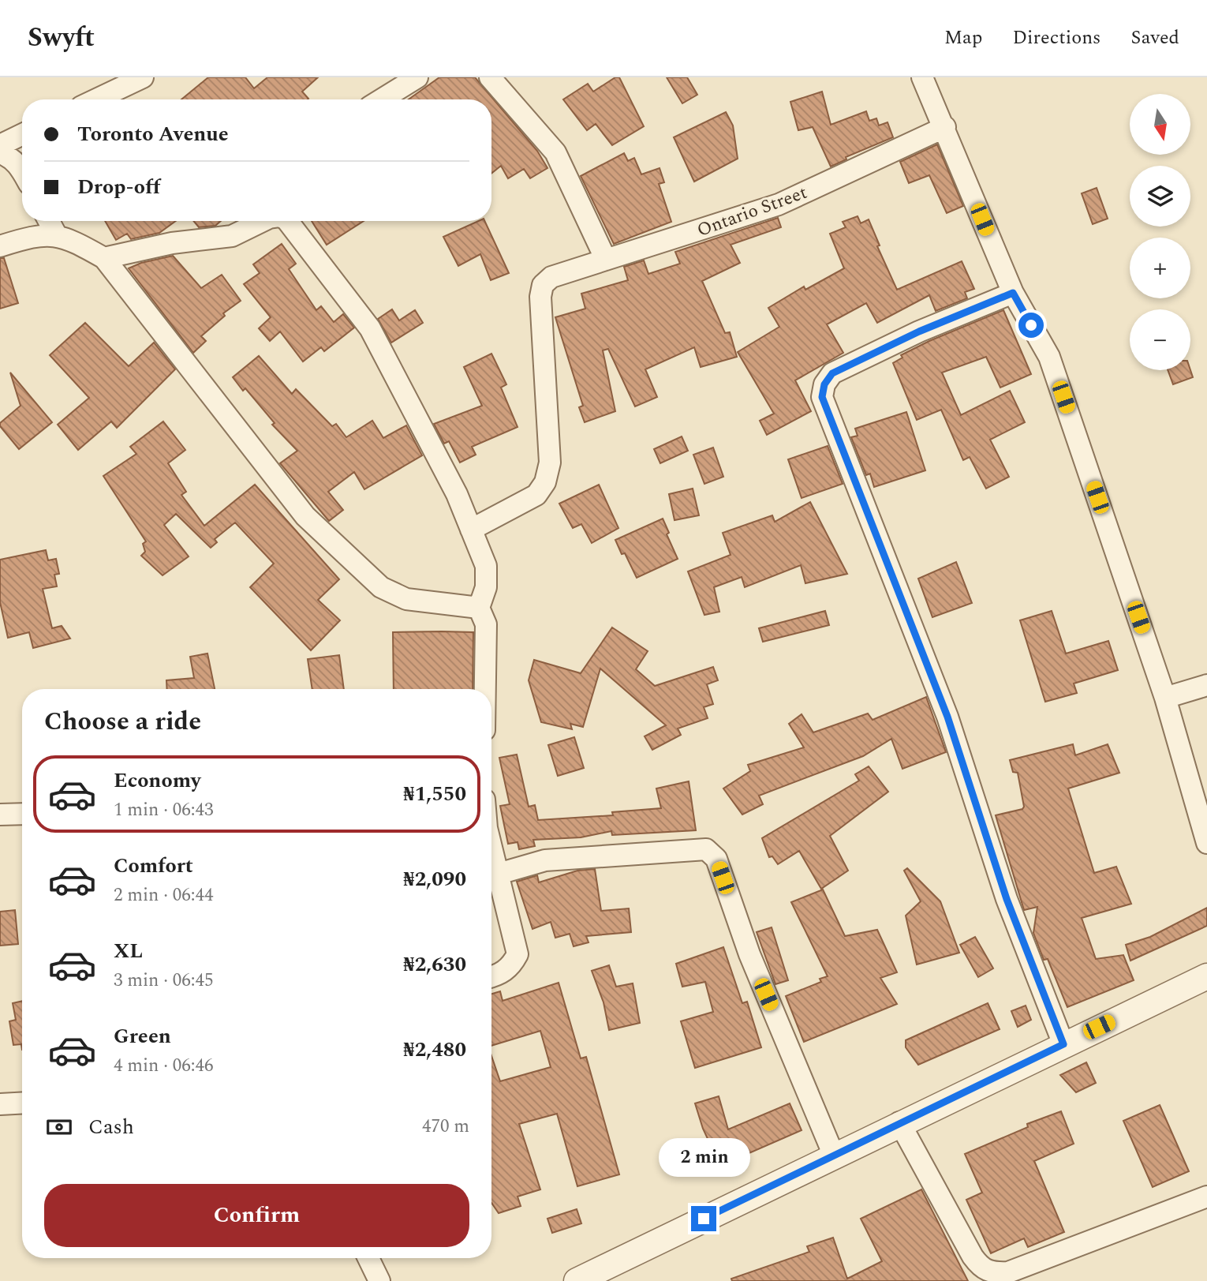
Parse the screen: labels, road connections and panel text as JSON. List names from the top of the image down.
{
  "streets": {
    "street": ["Ontario Street"]
  },
  "north": "bottom",
  "page": {
    "header": "Swyft",
    "nav": ["Map", "Directions", "Saved"],
    "map_buttons": ["+", "−"],
    "banner": ["Toronto Avenue", "Drop-off"],
    "heading": "Choose a ride",
    "list": [
      {
        "name": "Economy",
        "note": "1 min · 06:43",
        "value": "₦1,550"
      },
      {
        "name": "Comfort",
        "note": "2 min · 06:44",
        "value": "₦2,090"
      },
      {
        "name": "XL",
        "note": "3 min · 06:45",
        "value": "₦2,630"
      },
      {
        "name": "Green",
        "note": "4 min · 06:46",
        "value": "₦2,480"
      }
    ],
    "pay": ["Cash", "470 m"],
    "bubble": "2 min",
    "buttons": "Confirm"
  }
}
